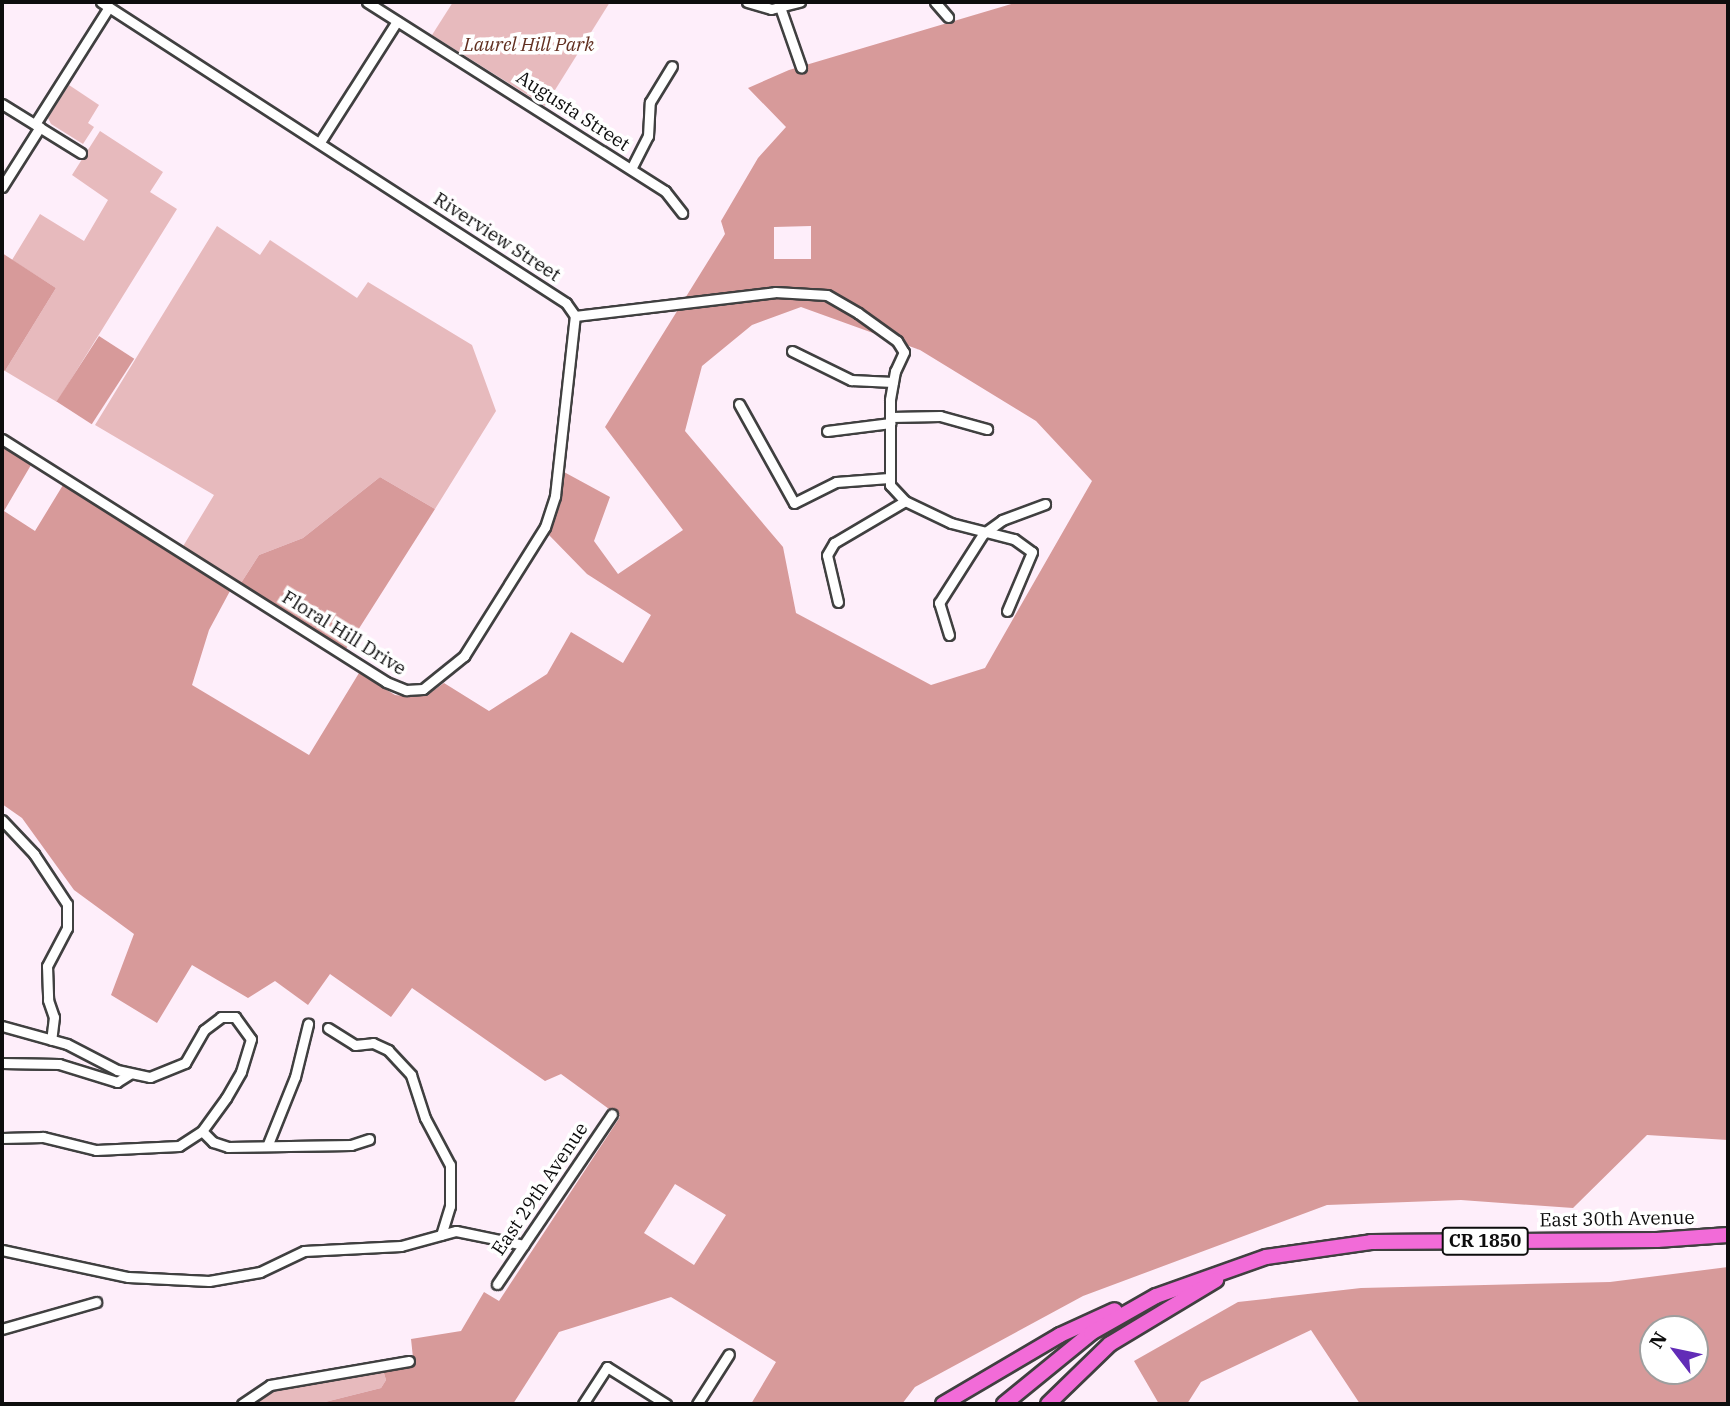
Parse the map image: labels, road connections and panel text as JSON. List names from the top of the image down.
{
  "streets": {
    "main road": ["East 30th Avenue", "CR 1850"],
    "street": [
      "Augusta Street",
      "Riverview Street",
      "Floral Hill Drive",
      "East 29th Avenue"
    ]
  },
  "crossings": [
    ["Riverview Street", "Floral Hill Drive"]
  ],
  "parks": ["Laurel Hill Park"],
  "north": "top left"
}
